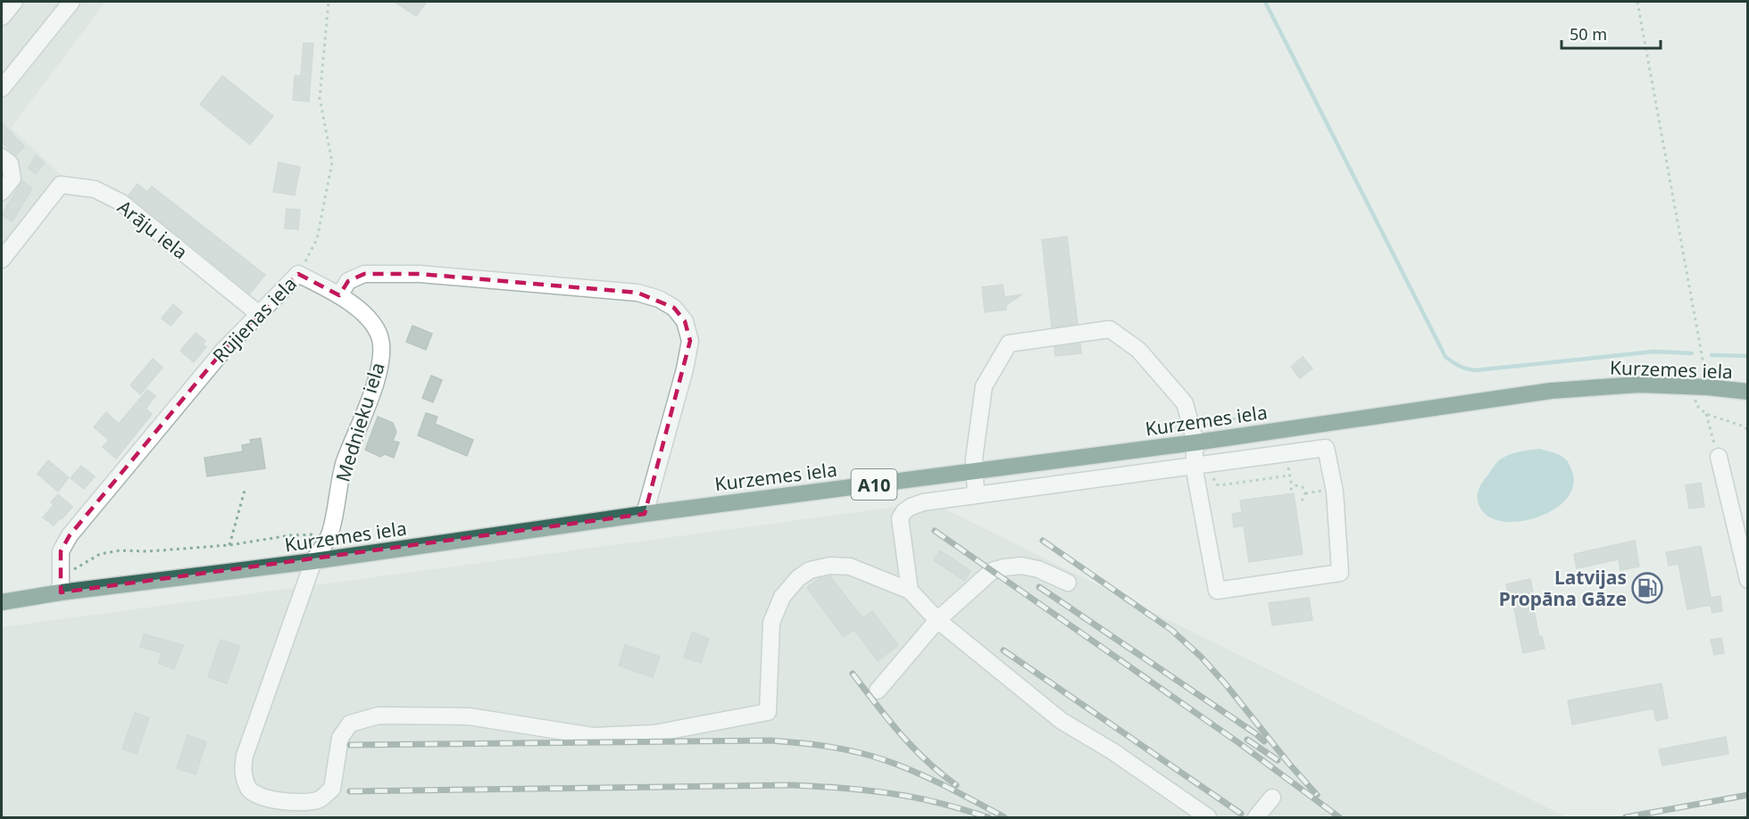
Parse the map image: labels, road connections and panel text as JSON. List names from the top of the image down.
{
  "streets": {
    "highway": ["Kurzemes iela", "A10"],
    "street": ["Arāju iela", "Rūjienas iela", "Mednieku iela"]
  },
  "crossings": [
    ["Arāju iela", "Rūjienas iela"],
    ["Rūjienas iela", "Kurzemes iela"],
    ["Rūjienas iela", "Mednieku iela"],
    ["Kurzemes iela", "Mednieku iela"]
  ],
  "places": {
    "fuel station": ["Latvijas Propāna Gāze"]
  },
  "scale_bar": "50 m"
}
